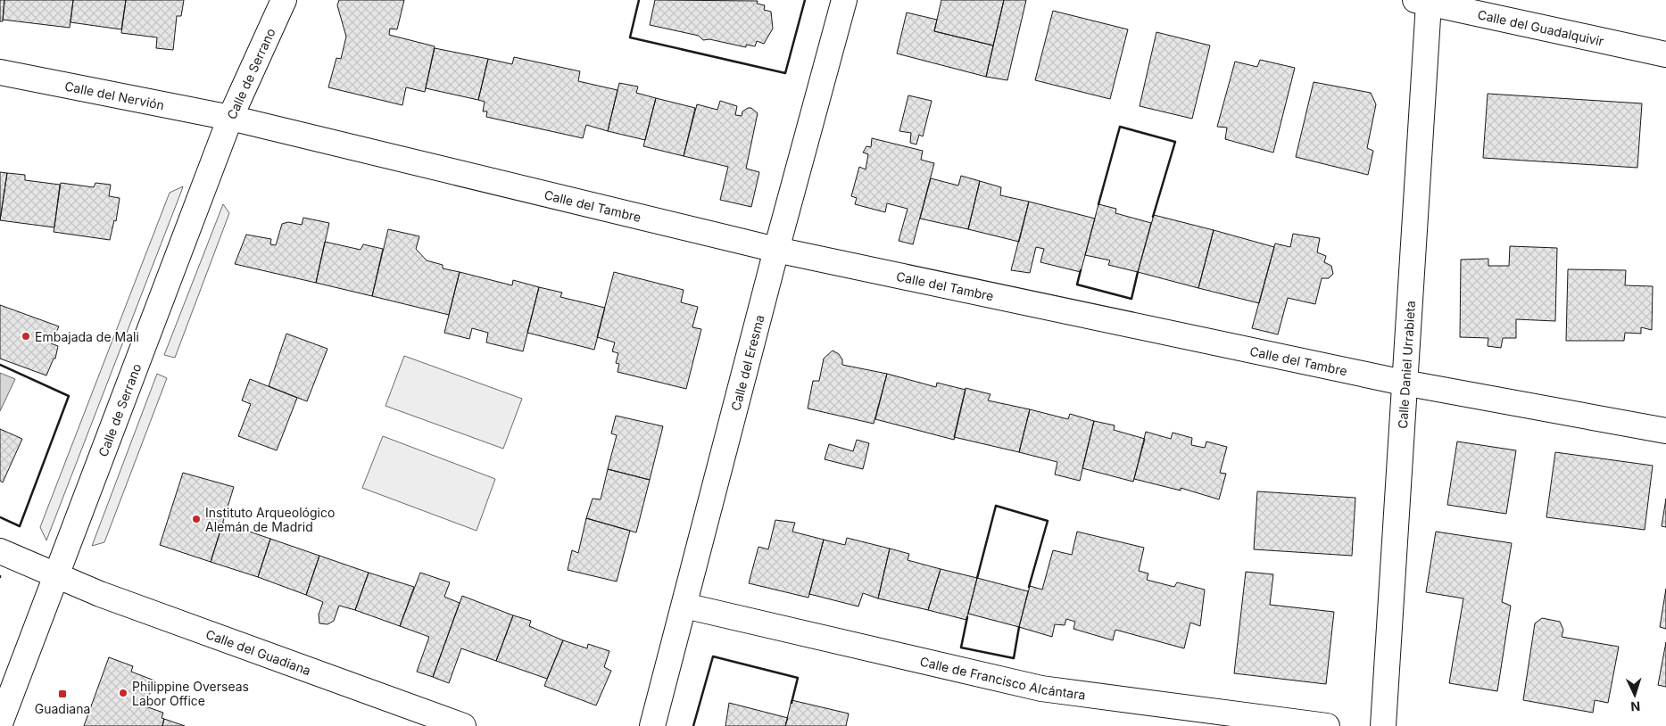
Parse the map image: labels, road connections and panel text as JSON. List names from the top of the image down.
{
  "streets": {
    "street": [
      "Calle del Guadalquivir",
      "Calle de Serrano",
      "Calle del Nervión",
      "Calle del Tambre",
      "Calle del Eresma",
      "Calle Daniel Urrabieta",
      "Calle del Guadiana",
      "Calle de Francisco Alcántara"
    ]
  },
  "crossings": [
    ["Calle del Guadalquivir", "Calle Daniel Urrabieta"],
    ["Calle de Serrano", "Calle del Nervión"],
    ["Calle de Serrano", "Calle del Tambre"],
    ["Calle de Serrano", "Calle del Guadiana"],
    ["Calle del Nervión", "Calle del Tambre"],
    ["Calle del Tambre", "Calle del Eresma"],
    ["Calle del Tambre", "Calle Daniel Urrabieta"],
    ["Calle del Eresma", "Calle de Francisco Alcántara"]
  ],
  "places": {
    "other": ["Embajada de Mali", "Instituto Arqueológico Alemán de Madrid", "Philippine Overseas Labor Office"],
    "transit": ["Guadiana"]
  },
  "north": "bottom"
}
